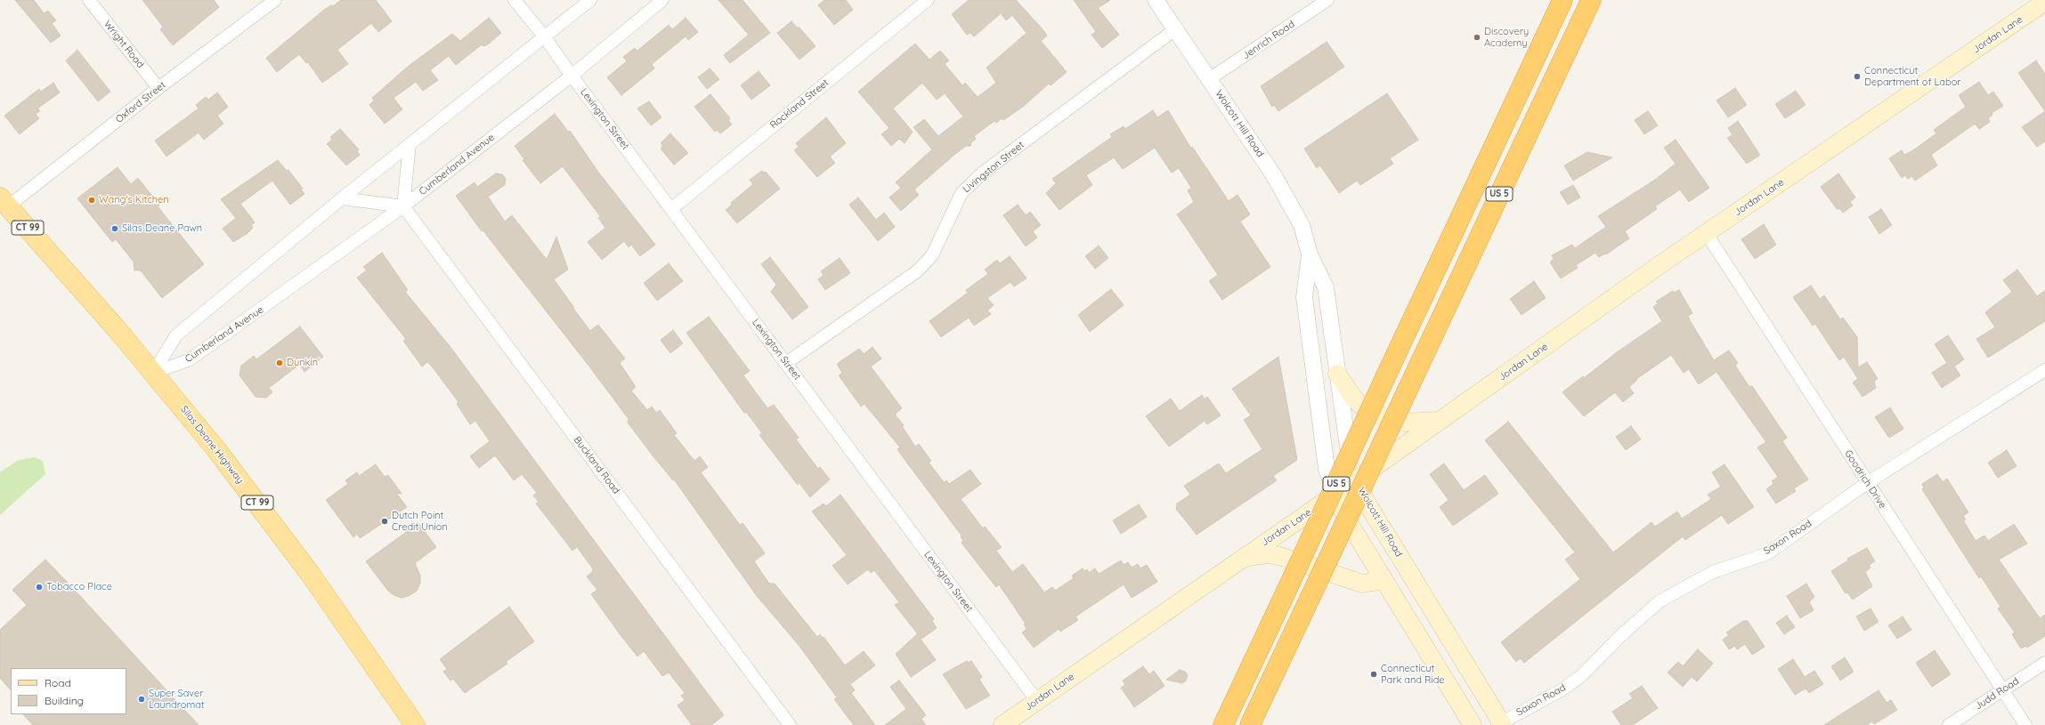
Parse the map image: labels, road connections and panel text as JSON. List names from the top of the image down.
{
  "streets": {
    "highway": ["US 5"],
    "main road": [
      "Jordan Lane",
      "Wolcott Hill Road",
      "CT 99",
      "Silas Deane Highway"
    ],
    "street": [
      "Jenrich Road",
      "Wright Road",
      "Oxford Street",
      "Rockland Street",
      "Lexington Street",
      "Cumberland Avenue",
      "Livingston Street",
      "Buckland Road",
      "Goodrich Drive",
      "Saxon Road",
      "Judd Road"
    ]
  },
  "crossings": [
    ["Jordan Lane", "Lexington Street"],
    ["Jordan Lane", "Wolcott Hill Road"],
    ["Jordan Lane", "Goodrich Drive"],
    ["Jenrich Road", "Wolcott Hill Road"],
    ["Wright Road", "Oxford Street"],
    ["Oxford Street", "Silas Deane Highway"],
    ["Rockland Street", "Lexington Street"],
    ["Lexington Street", "Cumberland Avenue"],
    ["Lexington Street", "Livingston Street"],
    ["Wolcott Hill Road", "Livingston Street"],
    ["Wolcott Hill Road", "Saxon Road"],
    ["Cumberland Avenue", "Silas Deane Highway"],
    ["Cumberland Avenue", "Buckland Road"],
    ["Goodrich Drive", "Saxon Road"],
    ["Goodrich Drive", "Judd Road"]
  ],
  "places": [
    "Discovery Academy",
    "Connecticut Department of Labor",
    "Wang's Kitchen",
    "Silas Deane Pawn",
    "Dunkin'",
    "Dutch Point Credit Union",
    "Tobacco Place",
    "Connecticut Park and Ride",
    "Super Saver Laundromat"
  ],
  "legend": ["Road", "Building"]
}
